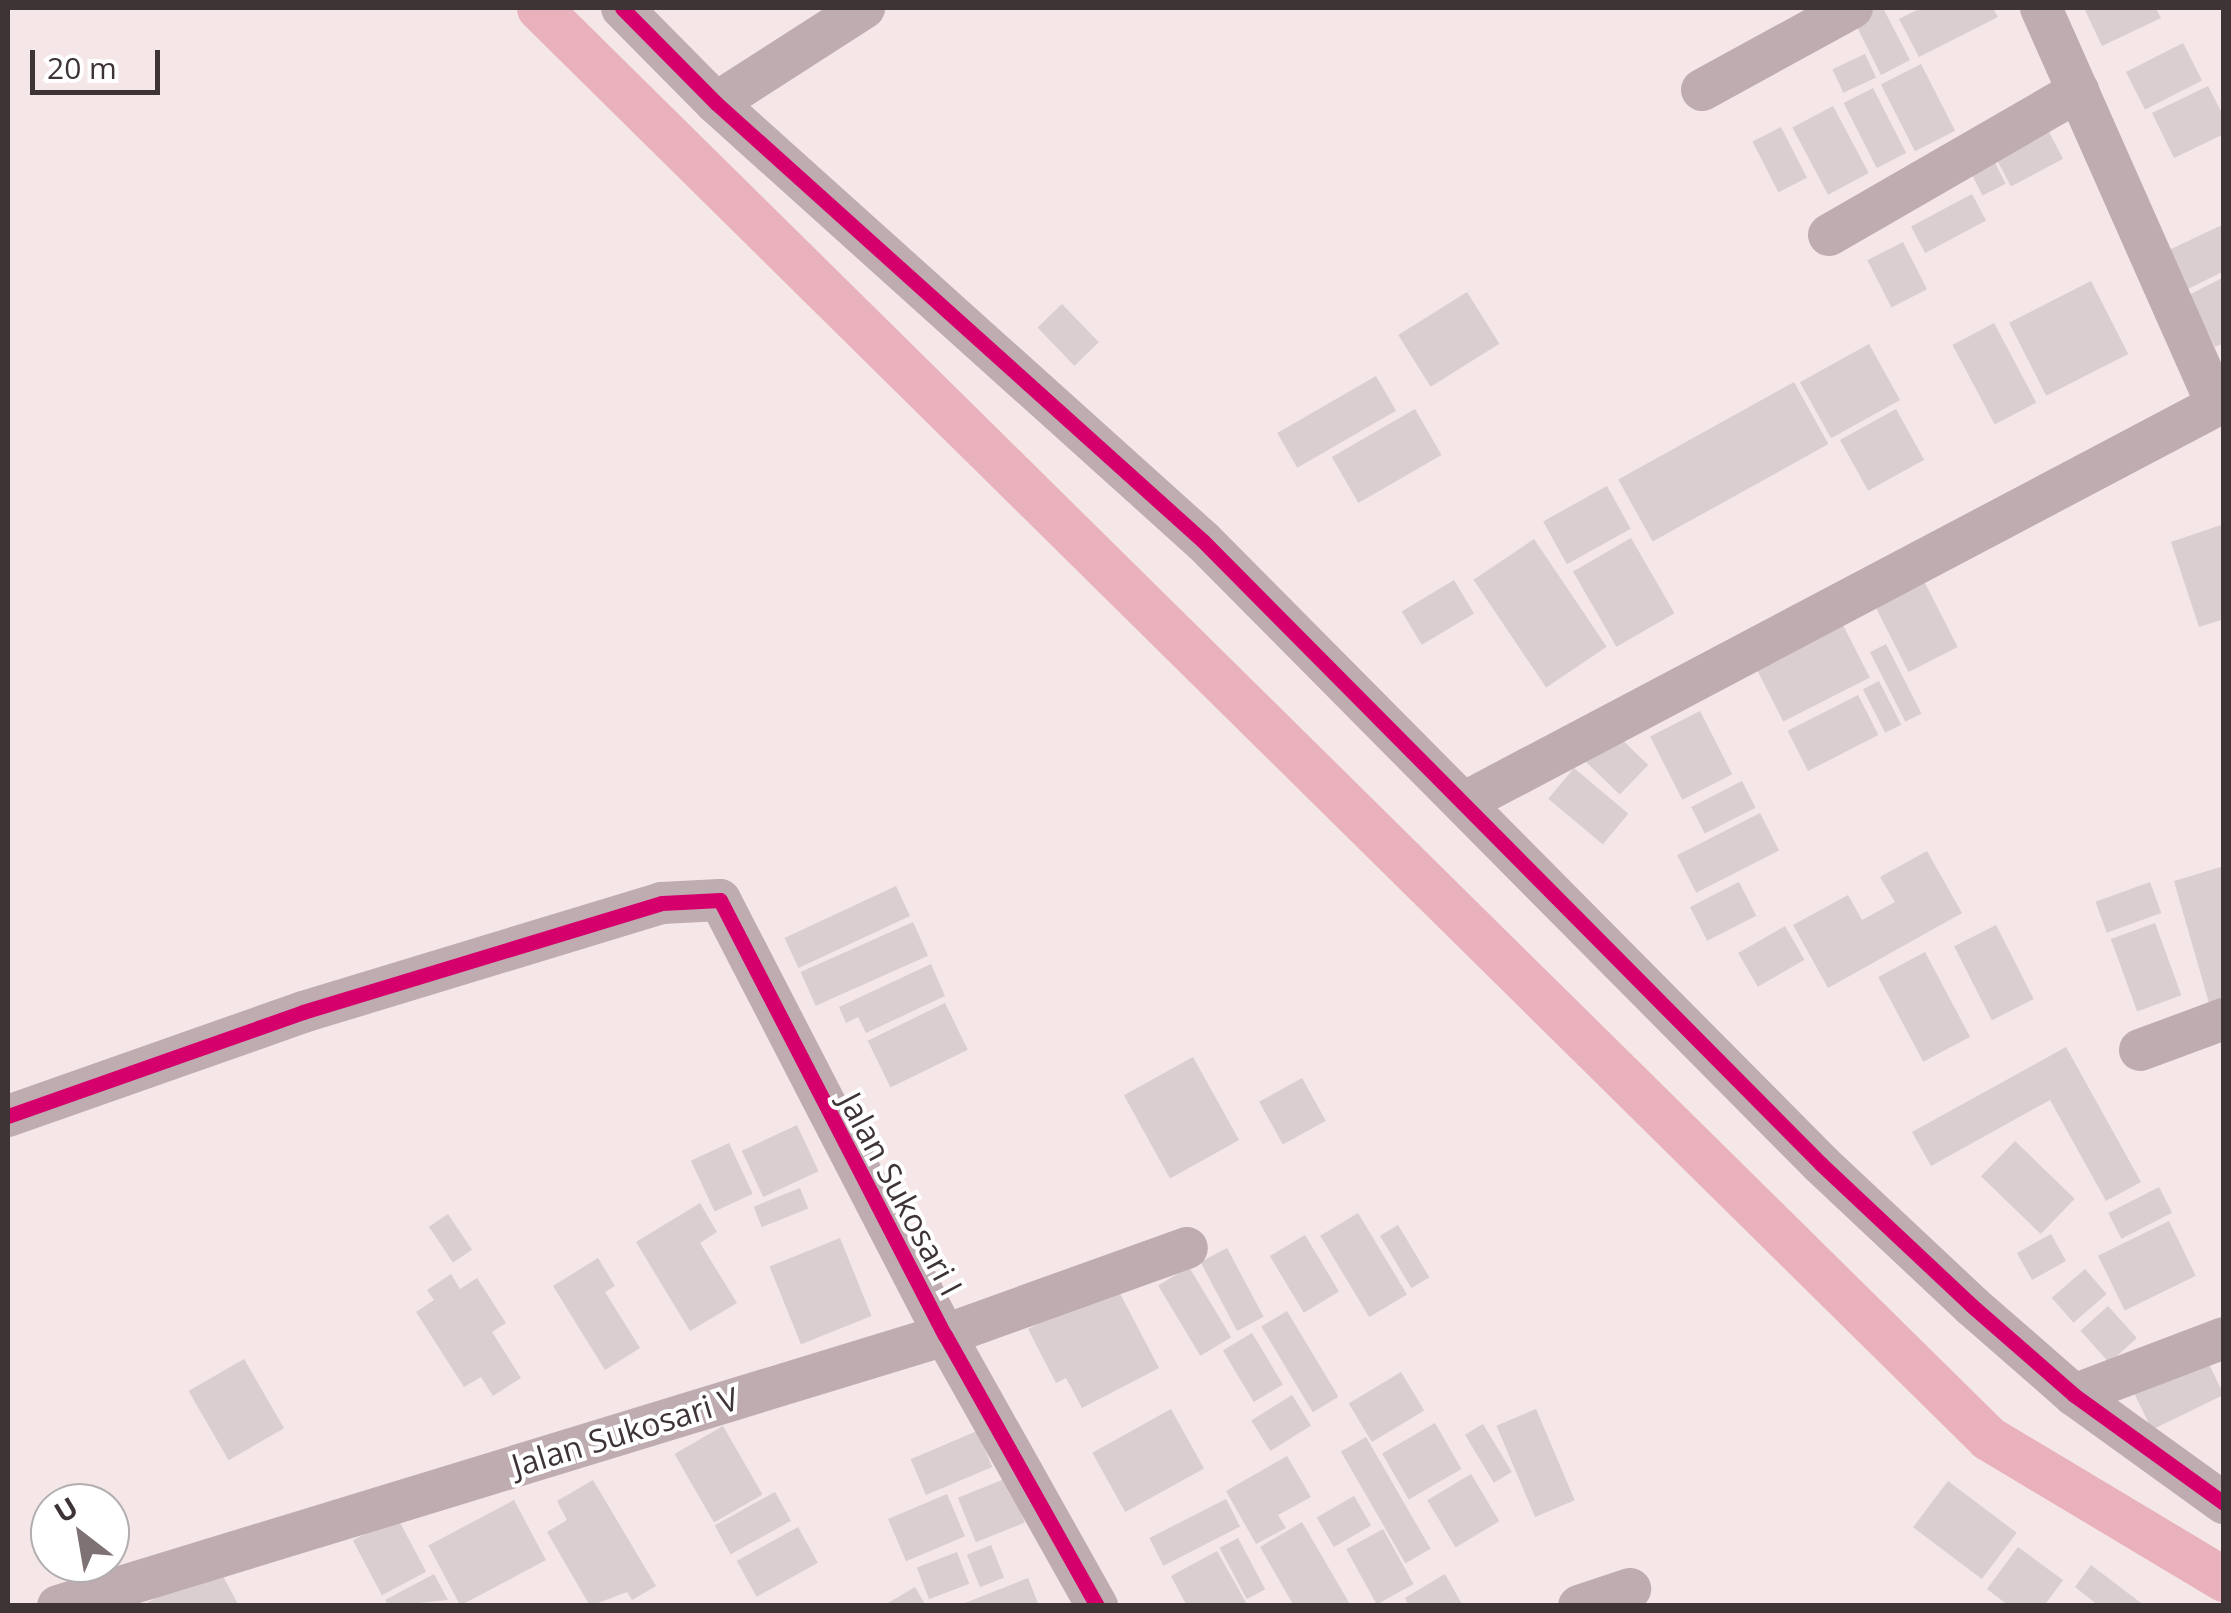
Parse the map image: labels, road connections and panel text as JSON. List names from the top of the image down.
{
  "streets": {
    "street": ["Jalan Sukosari I", "Jalan Sukosari V"]
  },
  "crossings": [
    ["Jalan Sukosari I", "Jalan Sukosari V"]
  ],
  "scale_bar": "20 m",
  "north": "top left"
}
